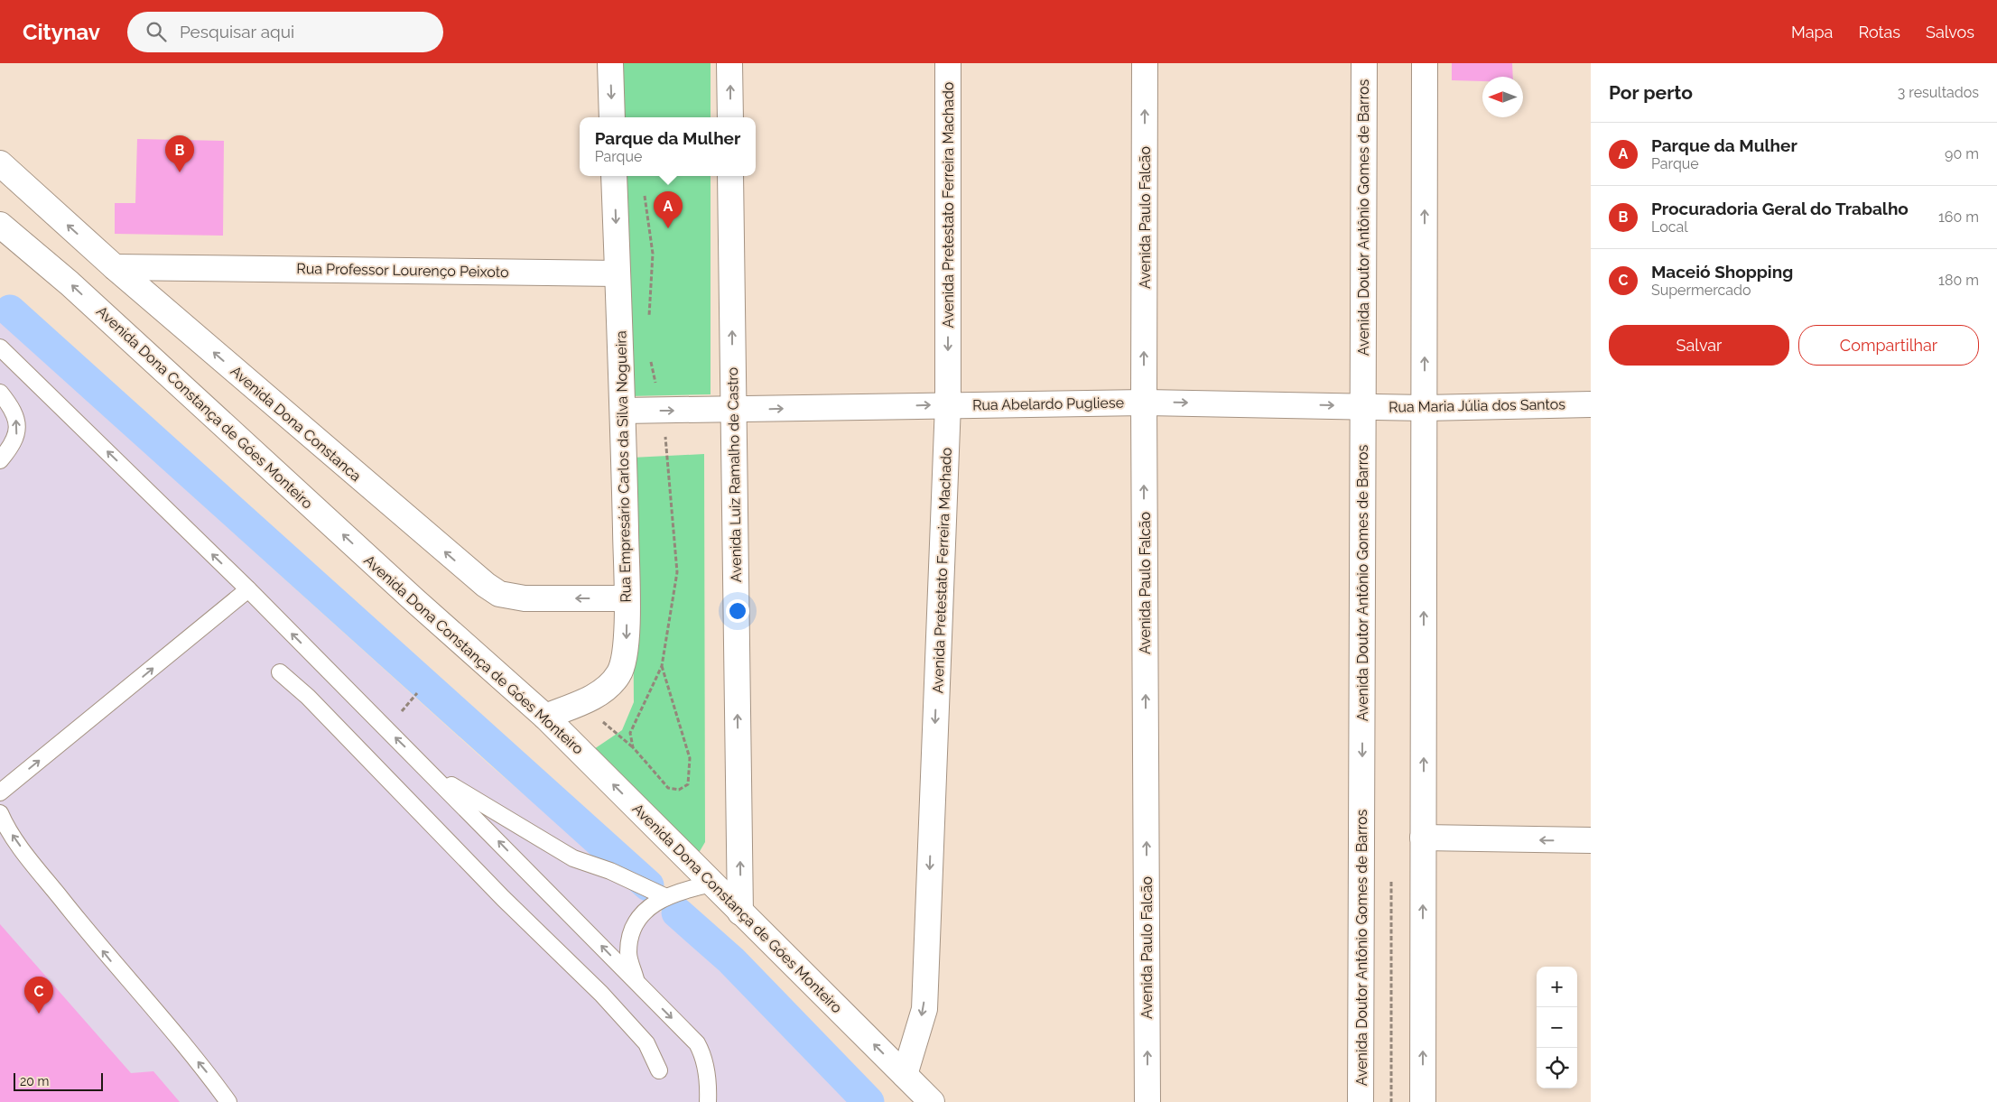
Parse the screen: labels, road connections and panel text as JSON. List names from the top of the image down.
{
  "streets": {
    "street": [
      "Avenida Pretestato Ferreira Machado",
      "Avenida Paulo Falcão",
      "Avenida Doutor Antônio Gomes de Barros",
      "Rua Professor Lourenço Peixoto",
      "Rua Abelardo Pugliese",
      "Rua Maria Júlia dos Santos",
      "Avenida Dona Constança de Góes Monteiro",
      "Avenida Dona Constanca",
      "Rua Empresário Carlos da Silva Nogueira",
      "Avenida Luiz Ramalho de Castro"
    ]
  },
  "crossings": [
    ["Avenida Pretestato Ferreira Machado", "Rua Abelardo Pugliese"],
    ["Avenida Pretestato Ferreira Machado", "Avenida Dona Constança de Góes Monteiro"],
    ["Avenida Paulo Falcão", "Rua Abelardo Pugliese"],
    ["Avenida Doutor Antônio Gomes de Barros", "Rua Abelardo Pugliese"],
    ["Avenida Doutor Antônio Gomes de Barros", "Rua Maria Júlia dos Santos"],
    ["Rua Professor Lourenço Peixoto", "Avenida Dona Constanca"],
    ["Rua Professor Lourenço Peixoto", "Rua Empresário Carlos da Silva Nogueira"],
    ["Rua Abelardo Pugliese", "Rua Maria Júlia dos Santos"],
    ["Rua Abelardo Pugliese", "Rua Empresário Carlos da Silva Nogueira"],
    ["Rua Abelardo Pugliese", "Avenida Luiz Ramalho de Castro"],
    ["Avenida Dona Constança de Góes Monteiro", "Rua Empresário Carlos da Silva Nogueira"],
    ["Avenida Dona Constança de Góes Monteiro", "Avenida Luiz Ramalho de Castro"],
    ["Avenida Dona Constanca", "Rua Empresário Carlos da Silva Nogueira"]
  ],
  "one_way": [
    "Avenida Pretestato Ferreira Machado",
    "Avenida Paulo Falcão",
    "Rua Abelardo Pugliese",
    "Avenida Dona Constança de Góes Monteiro",
    "Avenida Dona Constanca",
    "Rua Empresário Carlos da Silva Nogueira",
    "Avenida Luiz Ramalho de Castro"
  ],
  "scale_bar": "20 m",
  "north": "left",
  "page": {
    "header": "Citynav",
    "search": "Pesquisar aqui",
    "nav": ["Mapa", "Rotas", "Salvos"],
    "heading": ["Por perto", "3 resultados"],
    "popup": ["Parque da Mulher", "Parque"],
    "list": [
      {
        "mark": "A",
        "name": "Parque da Mulher",
        "note": "Parque",
        "value": "90 m"
      },
      {
        "mark": "B",
        "name": "Procuradoria Geral do Trabalho",
        "note": "Local",
        "value": "160 m"
      },
      {
        "mark": "C",
        "name": "Maceió Shopping",
        "note": "Supermercado",
        "value": "180 m"
      }
    ],
    "pins": ["B", "A", "C"],
    "buttons": ["Salvar", "Compartilhar"],
    "map_buttons": ["+", "−"],
    "scale": "20 m"
  }
}
